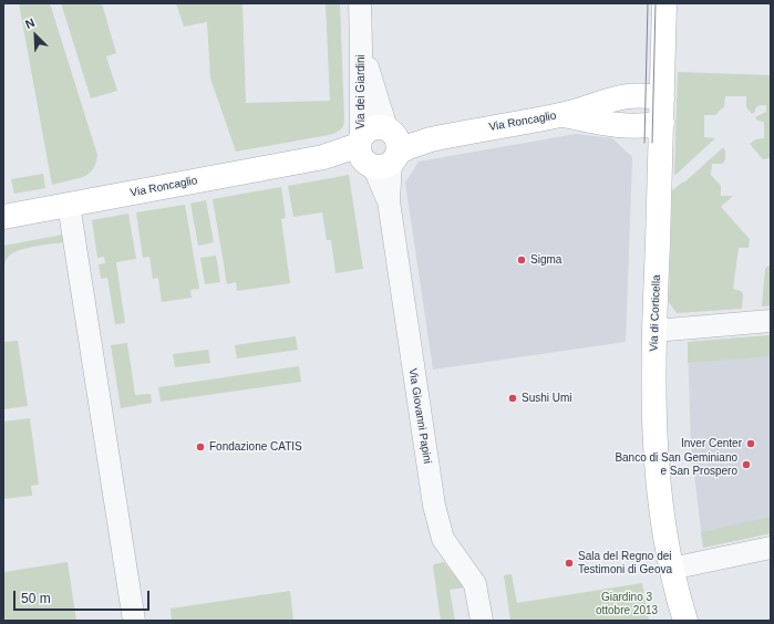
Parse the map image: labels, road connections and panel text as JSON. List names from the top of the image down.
{
  "streets": {
    "street": [
      "Via dei Giardini",
      "Via Roncaglio",
      "Via di Corticella",
      "Via Giovanni Papini"
    ]
  },
  "crossings": [
    ["Via dei Giardini", "Via Roncaglio"],
    ["Via dei Giardini", "Via Giovanni Papini"],
    ["Via Roncaglio", "Via di Corticella"],
    ["Via Roncaglio", "Via Giovanni Papini"]
  ],
  "parks": ["Giardino 3 ottobre 2013"],
  "places": [
    "Sigma",
    "Sushi Umi",
    "Inver Center",
    "Fondazione CATIS",
    "Banco di San Geminiano e San Prospero",
    "Sala del Regno dei Testimoni di Geova"
  ],
  "scale_bar": "50 m",
  "north": "top left"
}
